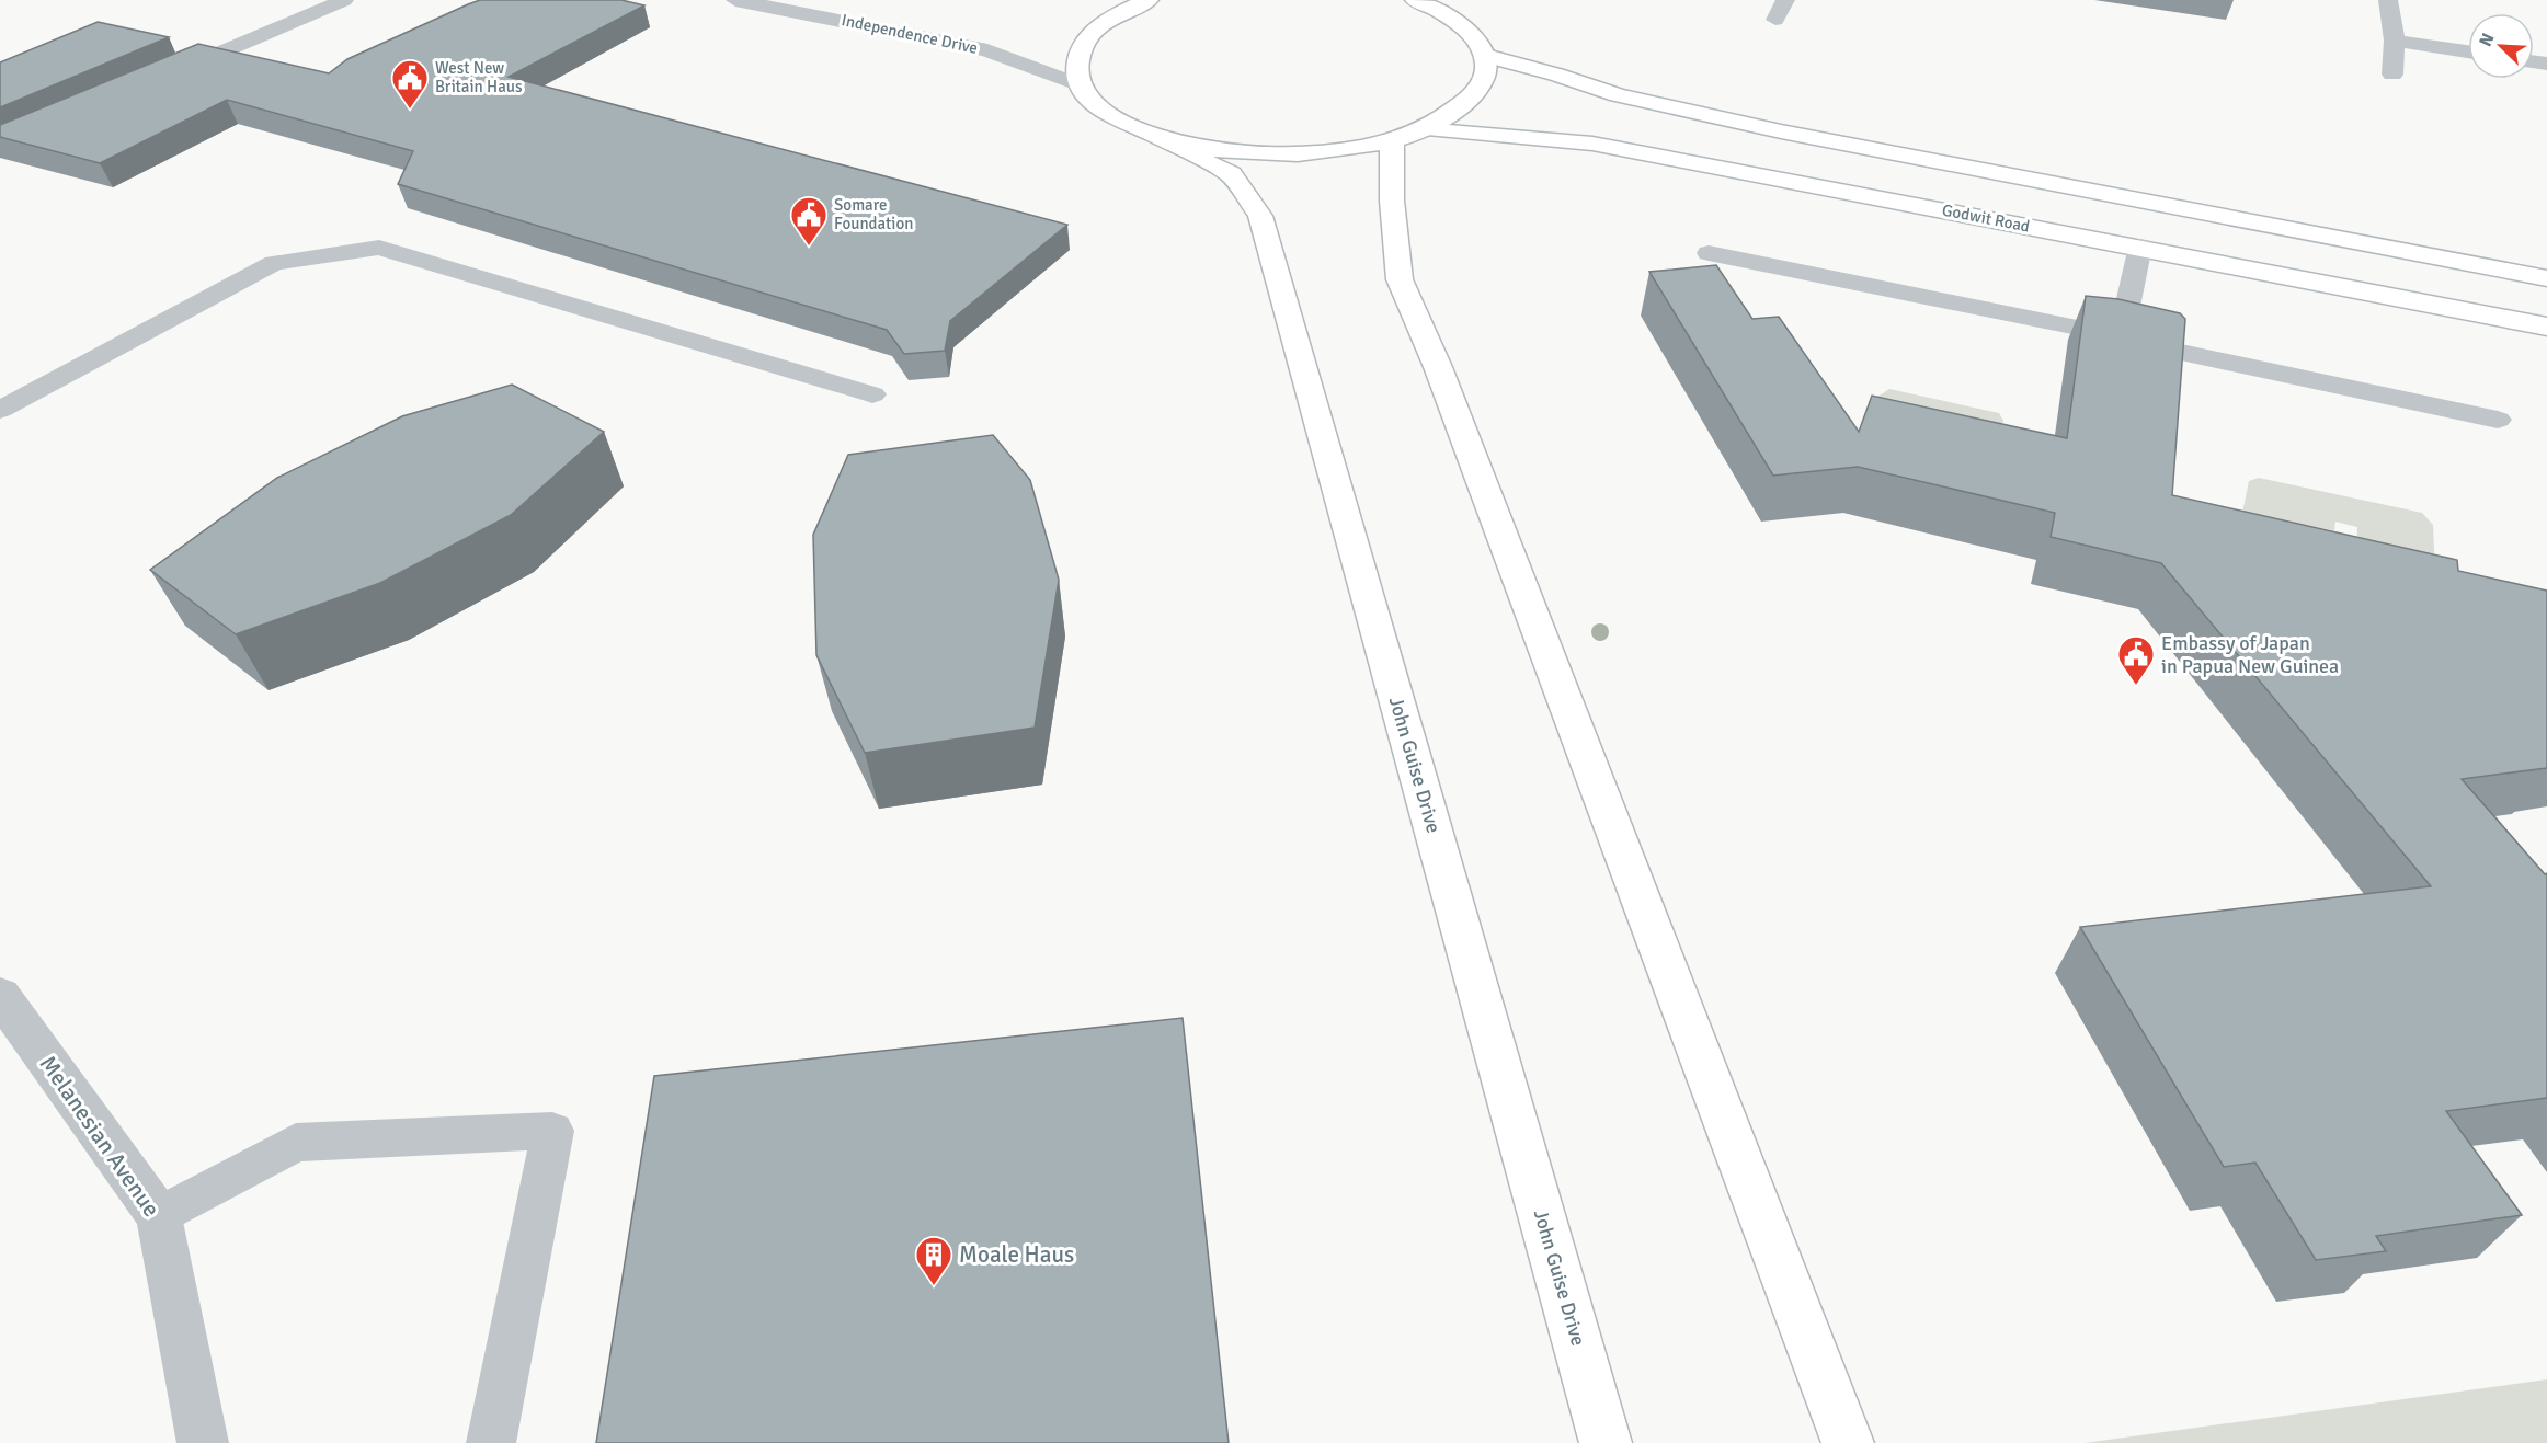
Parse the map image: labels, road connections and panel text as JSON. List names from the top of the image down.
{
  "streets": {
    "main road": ["Godwit Road", "John Guise Drive"],
    "street": ["Independence Drive", "Melanesian Avenue"]
  },
  "places": {
    "public building": ["West New Britain Haus", "Somare Foundation", "Embassy of Japan in Papua New Guinea"],
    "building": ["Moale Haus"]
  },
  "north": "top left"
}
